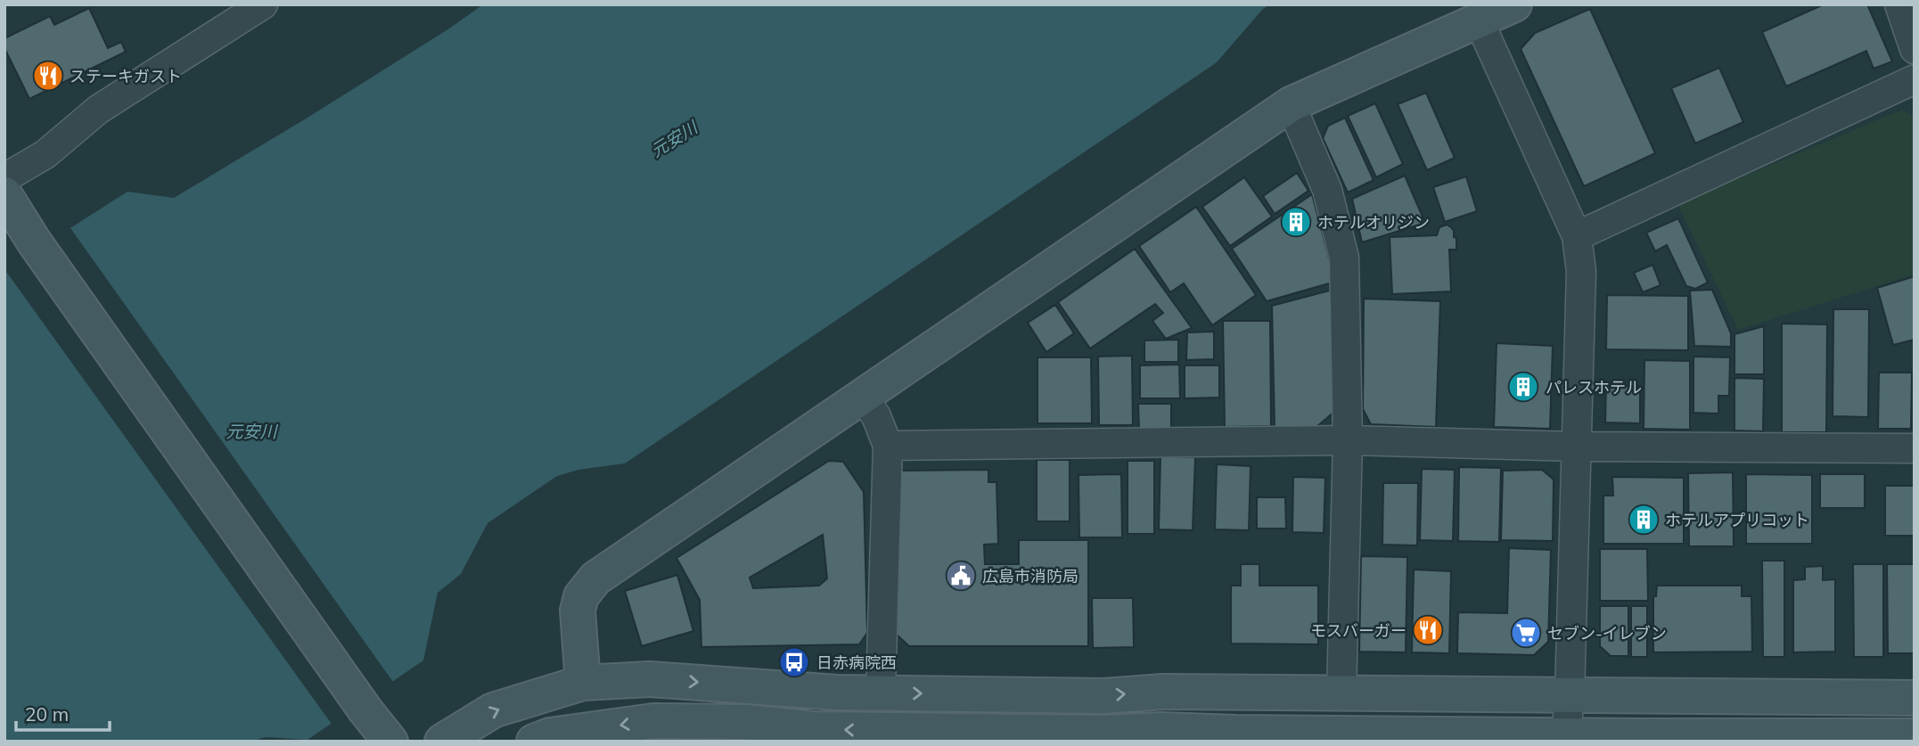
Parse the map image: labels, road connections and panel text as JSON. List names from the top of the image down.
{
  "water": ["元安川"],
  "places": {
    "restaurant": ["ステーキガスト", "モスバーガー"],
    "building": ["ホテルオリジン", "パレスホテル", "ホテルアプリコット"],
    "public building": ["広島市消防局"],
    "supermarket": ["セブン-イレブン"],
    "bus stop": ["日赤病院西"]
  },
  "scale_bar": "20 m"
}
